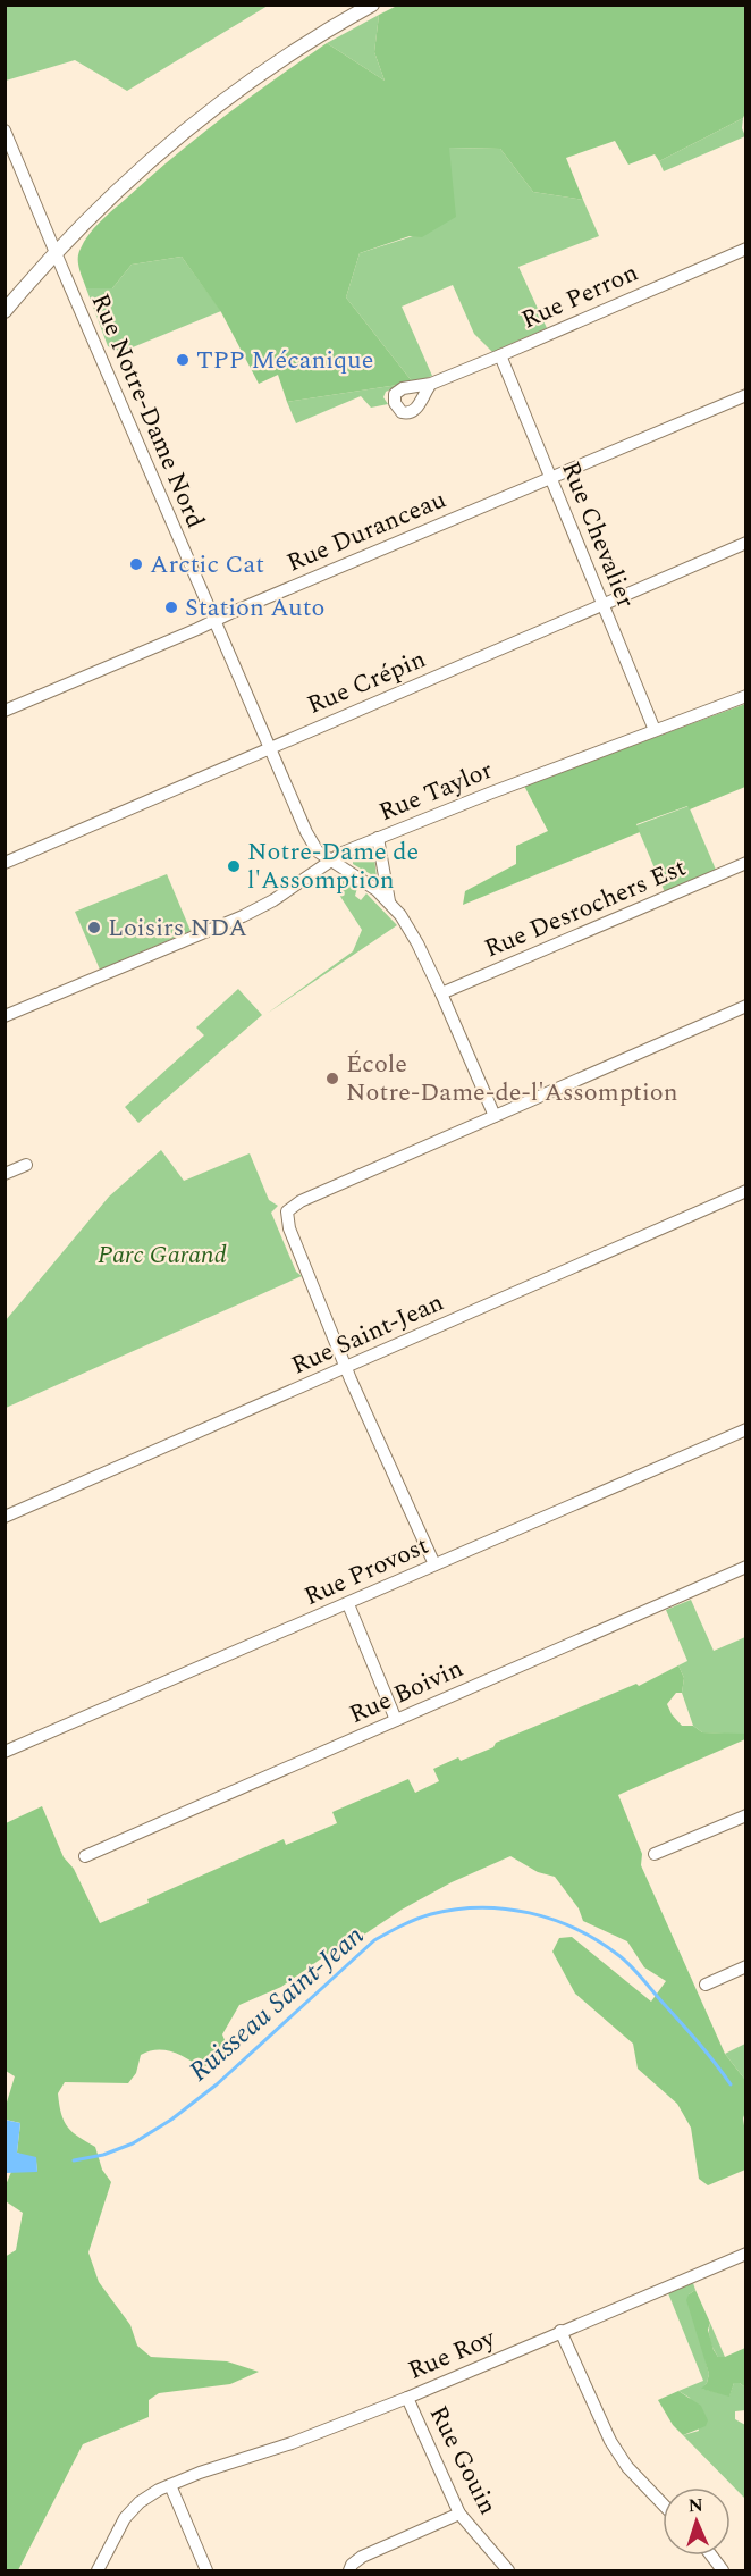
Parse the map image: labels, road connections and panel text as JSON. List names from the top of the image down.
{
  "streets": {
    "street": [
      "Rue Perron",
      "Rue Notre-Dame Nord",
      "Rue Duranceau",
      "Rue Chevalier",
      "Rue Crépin",
      "Rue Taylor",
      "Rue Desrochers Est",
      "Rue Saint-Jean",
      "Rue Provost",
      "Rue Boivin",
      "Rue Roy",
      "Rue Gouin"
    ]
  },
  "crossings": [
    ["Rue Perron", "Rue Chevalier"],
    ["Rue Notre-Dame Nord", "Rue Duranceau"],
    ["Rue Notre-Dame Nord", "Rue Crépin"],
    ["Rue Notre-Dame Nord", "Rue Taylor"],
    ["Rue Notre-Dame Nord", "Rue Desrochers Est"],
    ["Rue Duranceau", "Rue Chevalier"],
    ["Rue Chevalier", "Rue Crépin"],
    ["Rue Chevalier", "Rue Taylor"],
    ["Rue Roy", "Rue Gouin"]
  ],
  "water": ["Ruisseau Saint-Jean"],
  "parks": ["Parc Garand"],
  "places": [
    "TPP Mécanique",
    "Arctic Cat",
    "Station Auto",
    "Notre-Dame de l'Assomption",
    "Loisirs NDA",
    "École Notre-Dame-de-l'Assomption"
  ],
  "north": "top"
}
